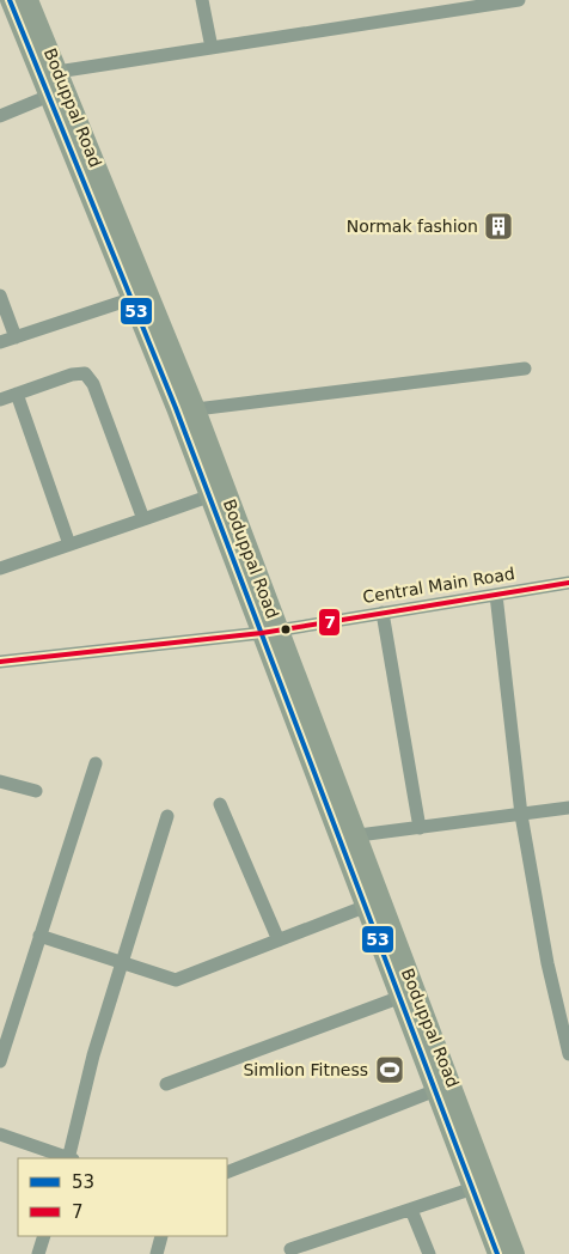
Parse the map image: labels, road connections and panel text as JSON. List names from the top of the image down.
{
  "streets": {
    "street": ["Boduppal Road", "Central Main Road"]
  },
  "crossings": [
    ["Boduppal Road", "Central Main Road"]
  ],
  "places": {
    "building": ["Normak fashion"],
    "sports": ["Simlion Fitness"]
  },
  "lines": ["transit line 53", "transit line 7"],
  "legend": ["53", "7"]
}
